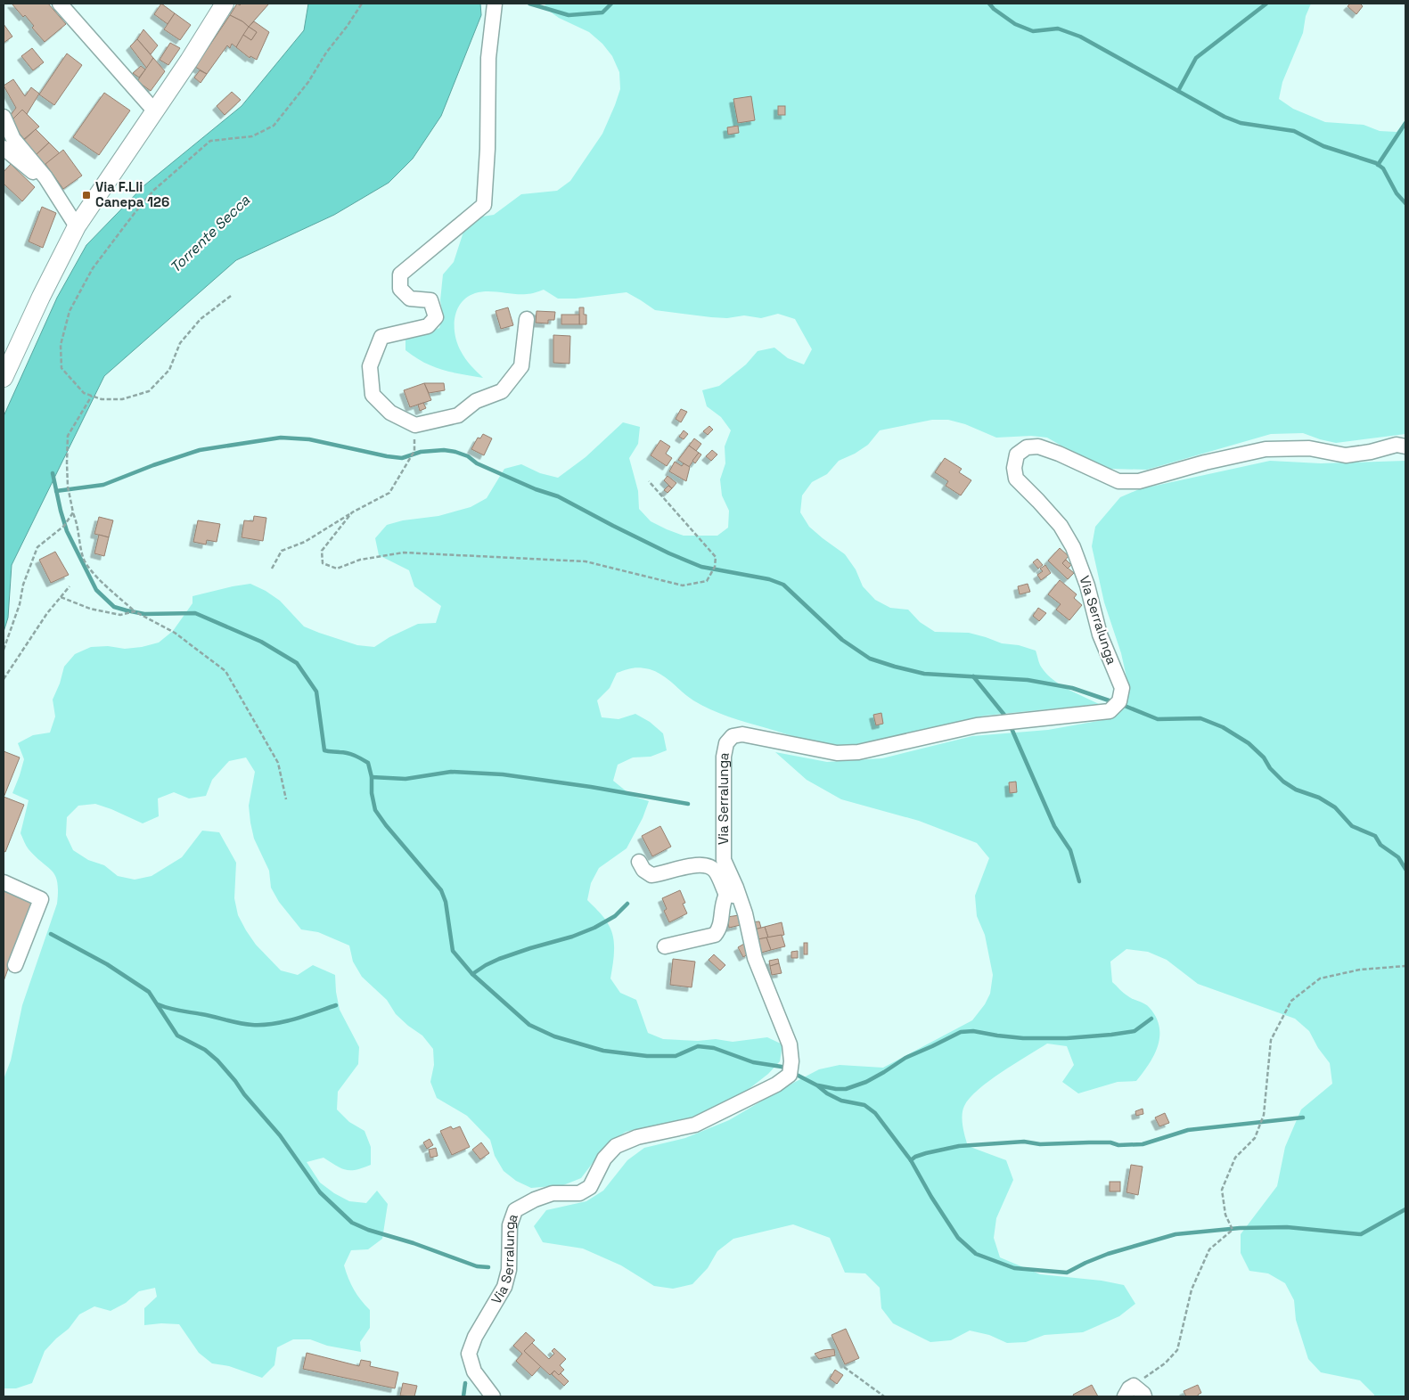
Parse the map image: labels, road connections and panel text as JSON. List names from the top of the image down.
{
  "streets": {
    "street": ["Via Serralunga"]
  },
  "water": ["Torrente Secca"],
  "places": {
    "transit": ["Via F.Lli Canepa 126"]
  }
}
